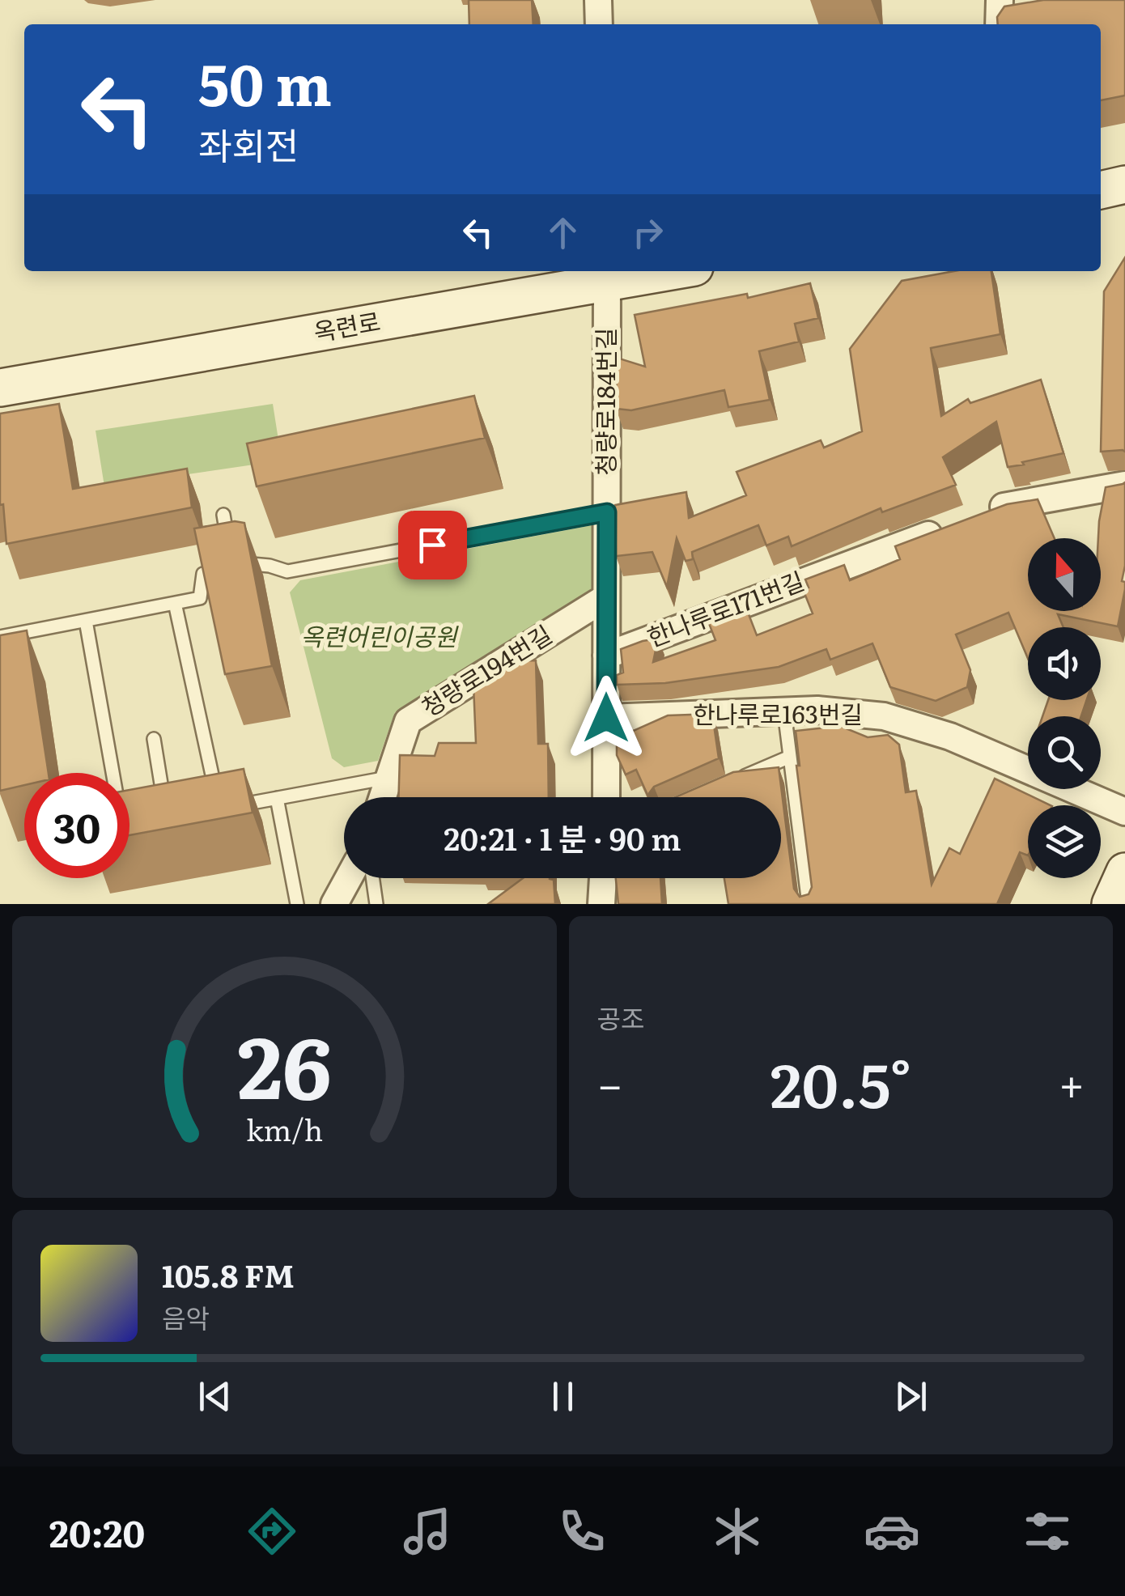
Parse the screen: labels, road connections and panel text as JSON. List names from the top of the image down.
{
  "streets": {
    "street": [
      "옥련로",
      "청량로184번길",
      "한나루로171번길",
      "청량로194번길",
      "한나루로163번길"
    ]
  },
  "crossings": [
    ["옥련로", "청량로184번길"],
    ["청량로184번길", "한나루로171번길"],
    ["청량로184번길", "청량로194번길"],
    ["청량로184번길", "한나루로163번길"]
  ],
  "parks": ["옥련어린이공원"],
  "north": "top",
  "page": {
    "turn": ["50 m", "좌회전"],
    "limit": "30",
    "trip": "20:21 · 1 분 · 90 m",
    "tile": "공조",
    "heat": ["−", "20.5°", "+"],
    "song": ["105.8 FM", "음악"],
    "tabs": "20:20",
    "gauge": ["26", "km/h"]
  }
}
